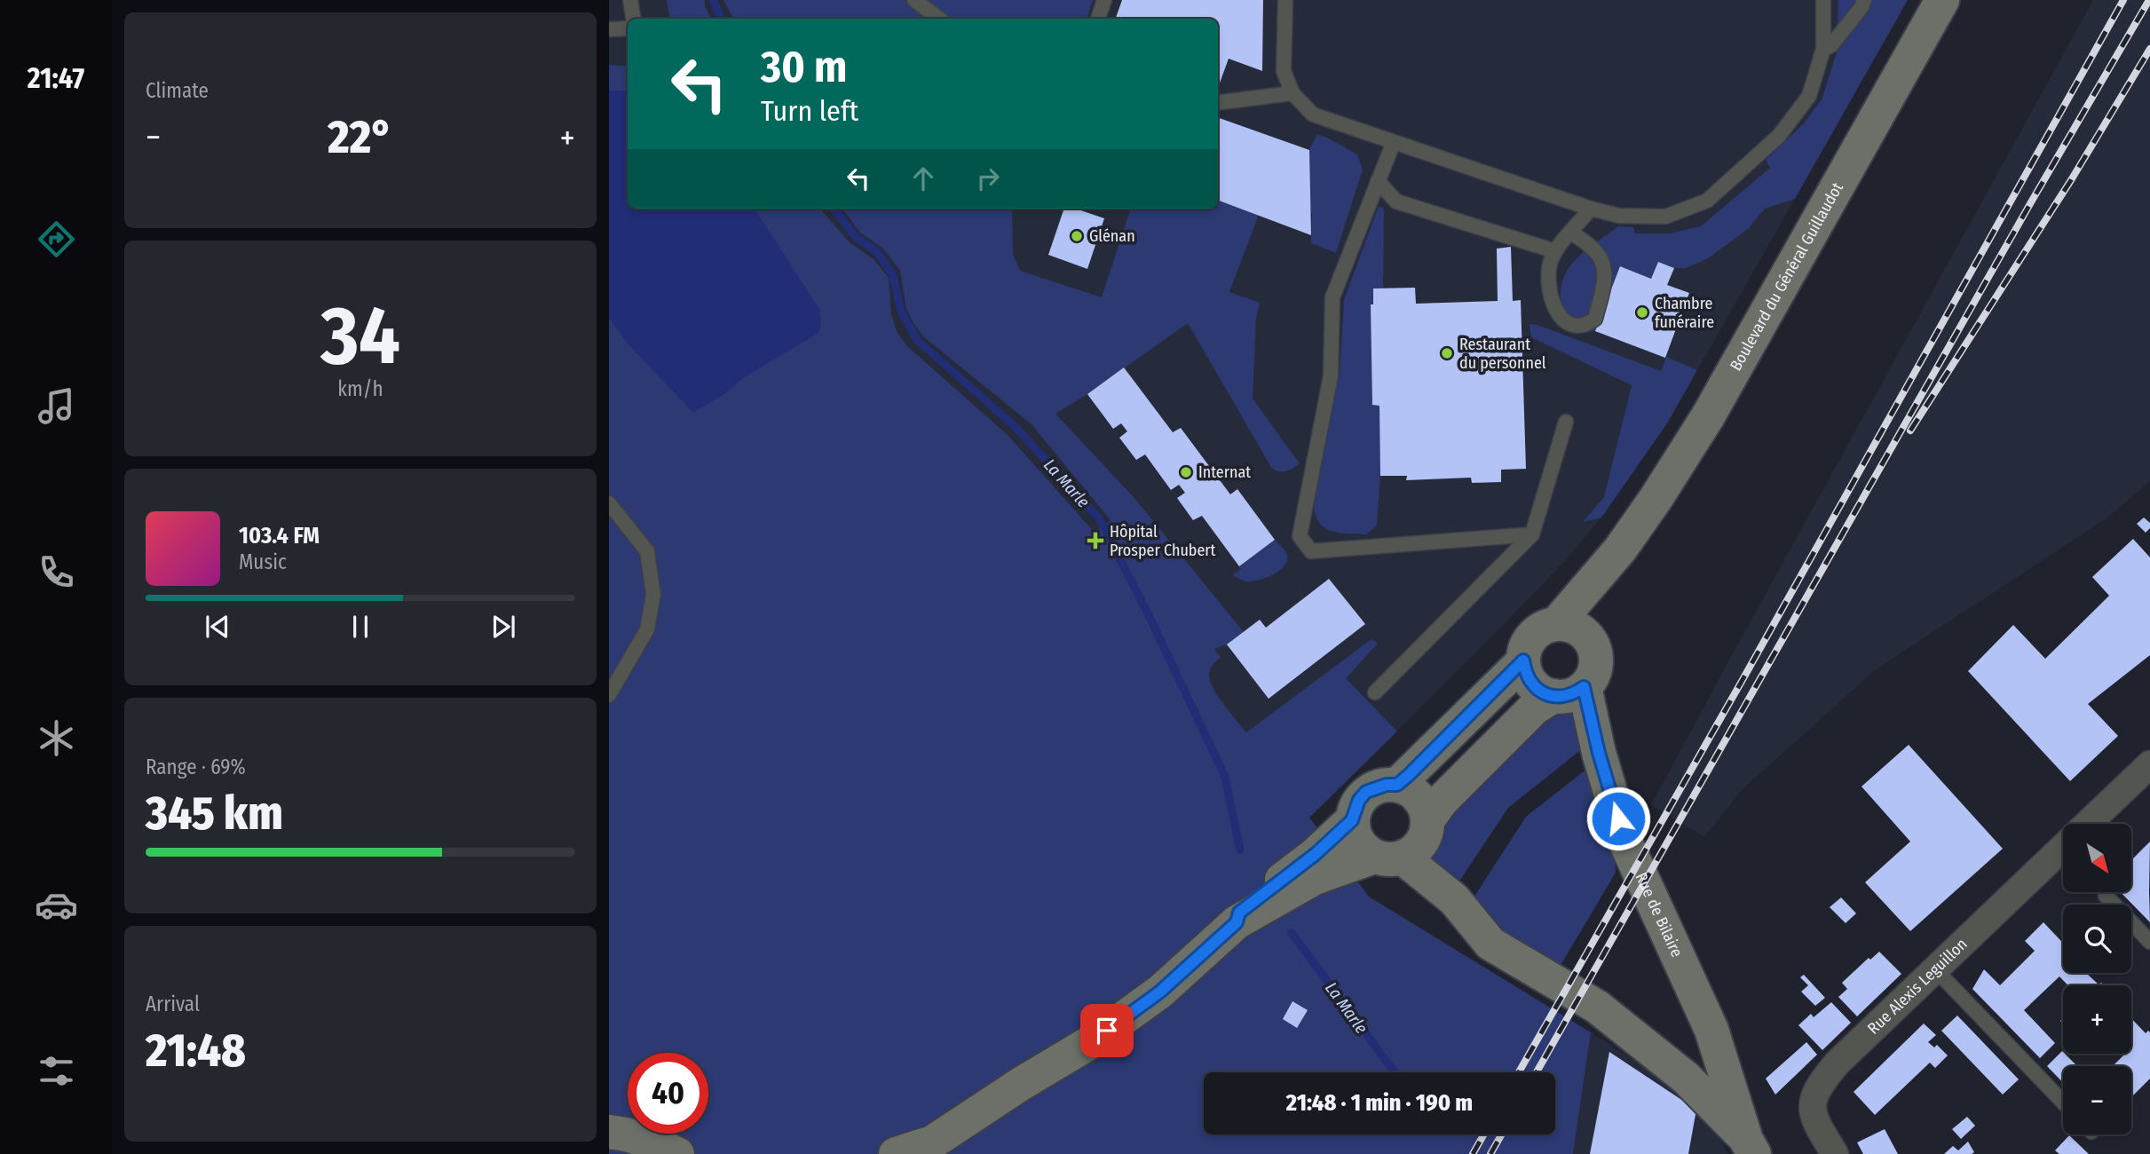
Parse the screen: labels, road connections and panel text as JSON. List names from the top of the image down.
{
  "streets": {
    "street": ["Boulevard du Général Guillaudot", "Rue de Bilaire", "Rue Alexis Leguillon"]
  },
  "crossings": [
    ["Boulevard du Général Guillaudot", "Rue de Bilaire"]
  ],
  "water": ["La Marle"],
  "places": {
    "other": [
      "Glénan",
      "Chambre funéraire",
      "Restaurant du personnel",
      "Internat"
    ],
    "health": ["Hôpital Prosper Chubert"]
  },
  "north": "bottom right",
  "page": {
    "tabs": "21:47",
    "tile": [
      "Climate",
      ["34", "km/h"],
      ["Range · 69%", "345 km"],
      ["Arrival", "21:48"]
    ],
    "turn": ["30 m", "Turn left"],
    "heat": ["−", "22°", "+"],
    "song": ["103.4 FM", "Music"],
    "map_buttons": ["+", "−"],
    "limit": "40",
    "trip": "21:48 · 1 min · 190 m"
  }
}
